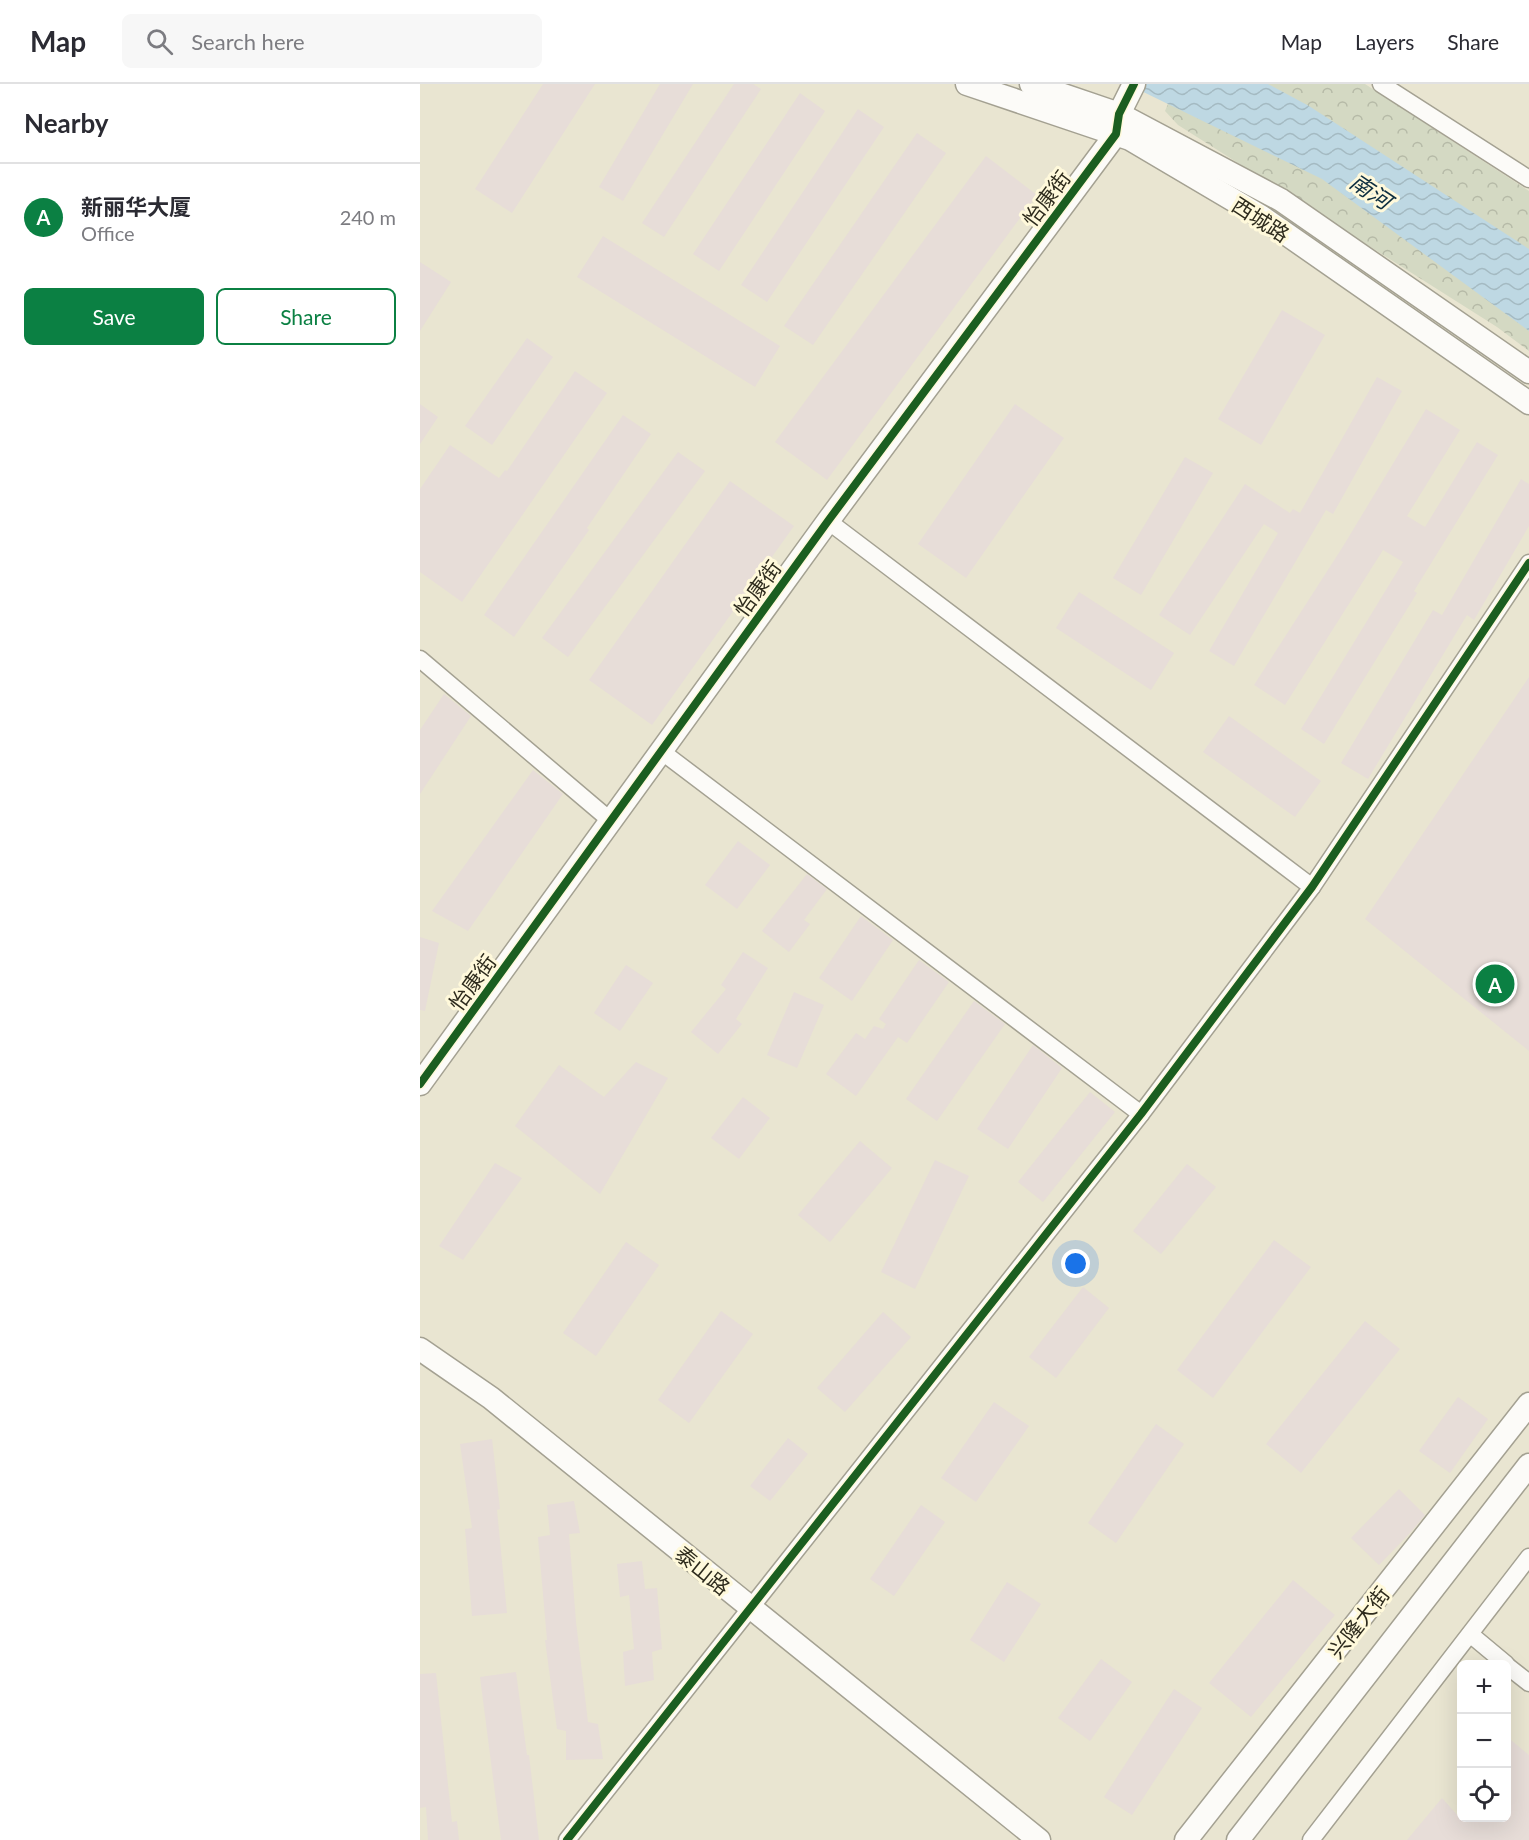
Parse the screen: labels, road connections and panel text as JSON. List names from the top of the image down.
{
  "streets": {
    "main road": [
      "怡康街",
      "西城路",
      "泰山路",
      "兴隆大街"
    ]
  },
  "crossings": [
    ["怡康街", "西城路"]
  ],
  "water": ["南河"],
  "page": {
    "header": "Map",
    "search": "Search here",
    "nav": ["Map", "Layers", "Share"],
    "heading": "Nearby",
    "list": [
      {
        "mark": "A",
        "name": "新丽华大厦",
        "note": "Office",
        "value": "240 m"
      }
    ],
    "buttons": ["Save", "Share"],
    "pins": "A",
    "map_buttons": ["+", "−"]
  }
}
